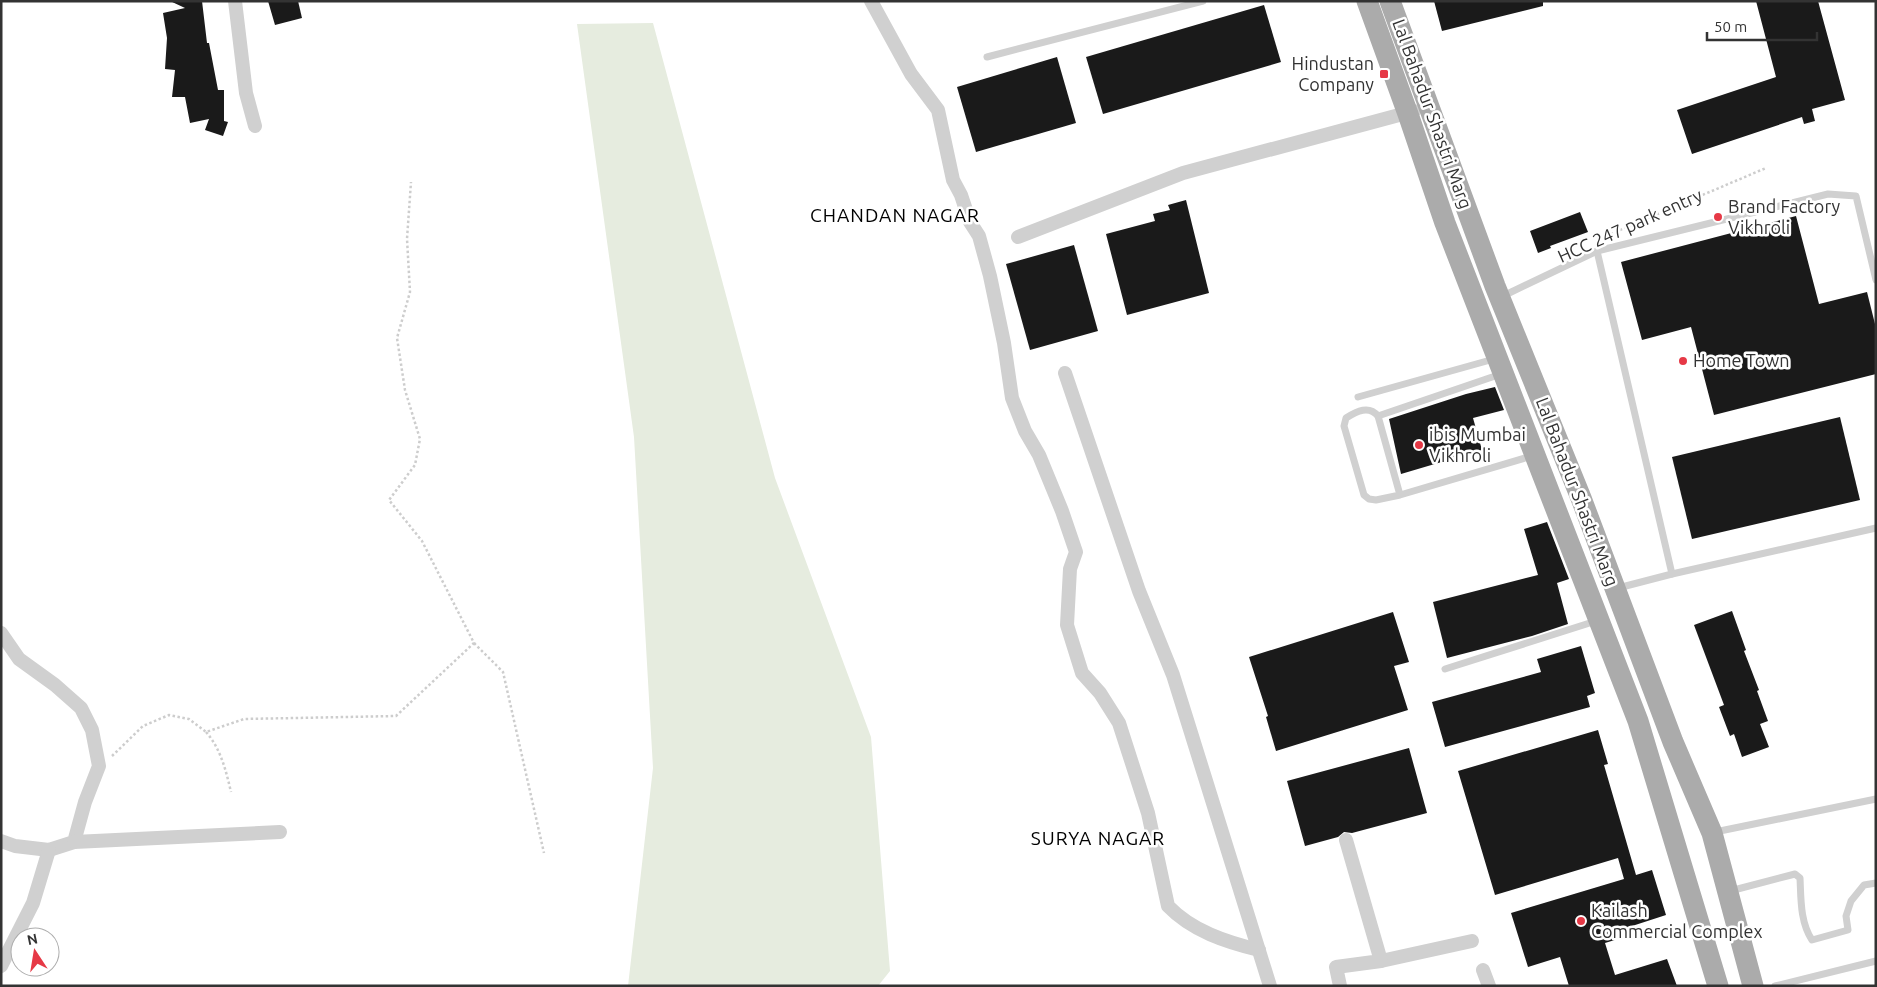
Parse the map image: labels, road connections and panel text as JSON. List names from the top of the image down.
{
  "streets": {
    "main road": ["Lal Bahadur Shastri Marg"],
    "path": ["HCC 247 park entry"]
  },
  "districts": ["CHANDAN NAGAR", "SURYA NAGAR"],
  "places": {
    "transit": ["Hindustan Company"],
    "other": [
      "Brand Factory Vikhroli",
      "Home Town",
      "ibis Mumbai Vikhroli",
      "Kailash Commercial Complex"
    ]
  },
  "scale_bar": "50 m",
  "north": "top"
}
